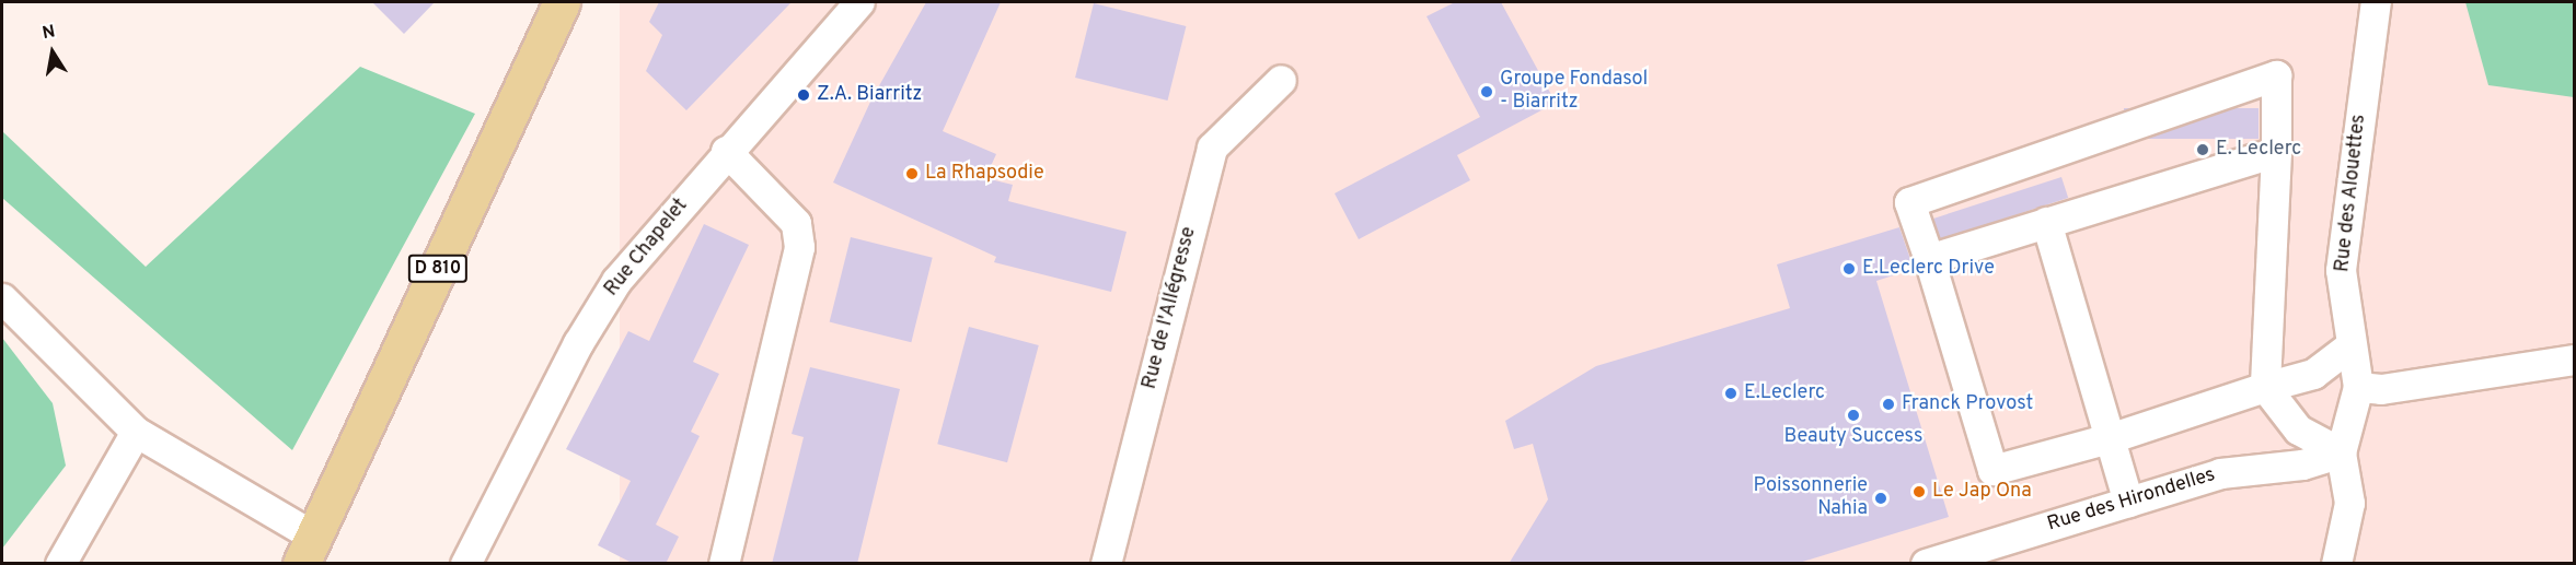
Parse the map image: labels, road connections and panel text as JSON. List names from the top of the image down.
{
  "streets": {
    "main road": ["D 810"],
    "street": [
      "Rue des Alouettes",
      "Rue Chapelet",
      "Rue de l'Allégresse",
      "Rue des Hirondelles"
    ]
  },
  "crossings": [
    ["Rue des Alouettes", "Rue des Hirondelles"]
  ],
  "places": [
    "Groupe Fondasol - Biarritz",
    "Z.A. Biarritz",
    "E. Leclerc",
    "La Rhapsodie",
    "E.Leclerc Drive",
    "E.Leclerc",
    "Franck Provost",
    "Beauty Success",
    "Le Jap Ona",
    "Poissonnerie Nahia"
  ],
  "north": "top"
}
